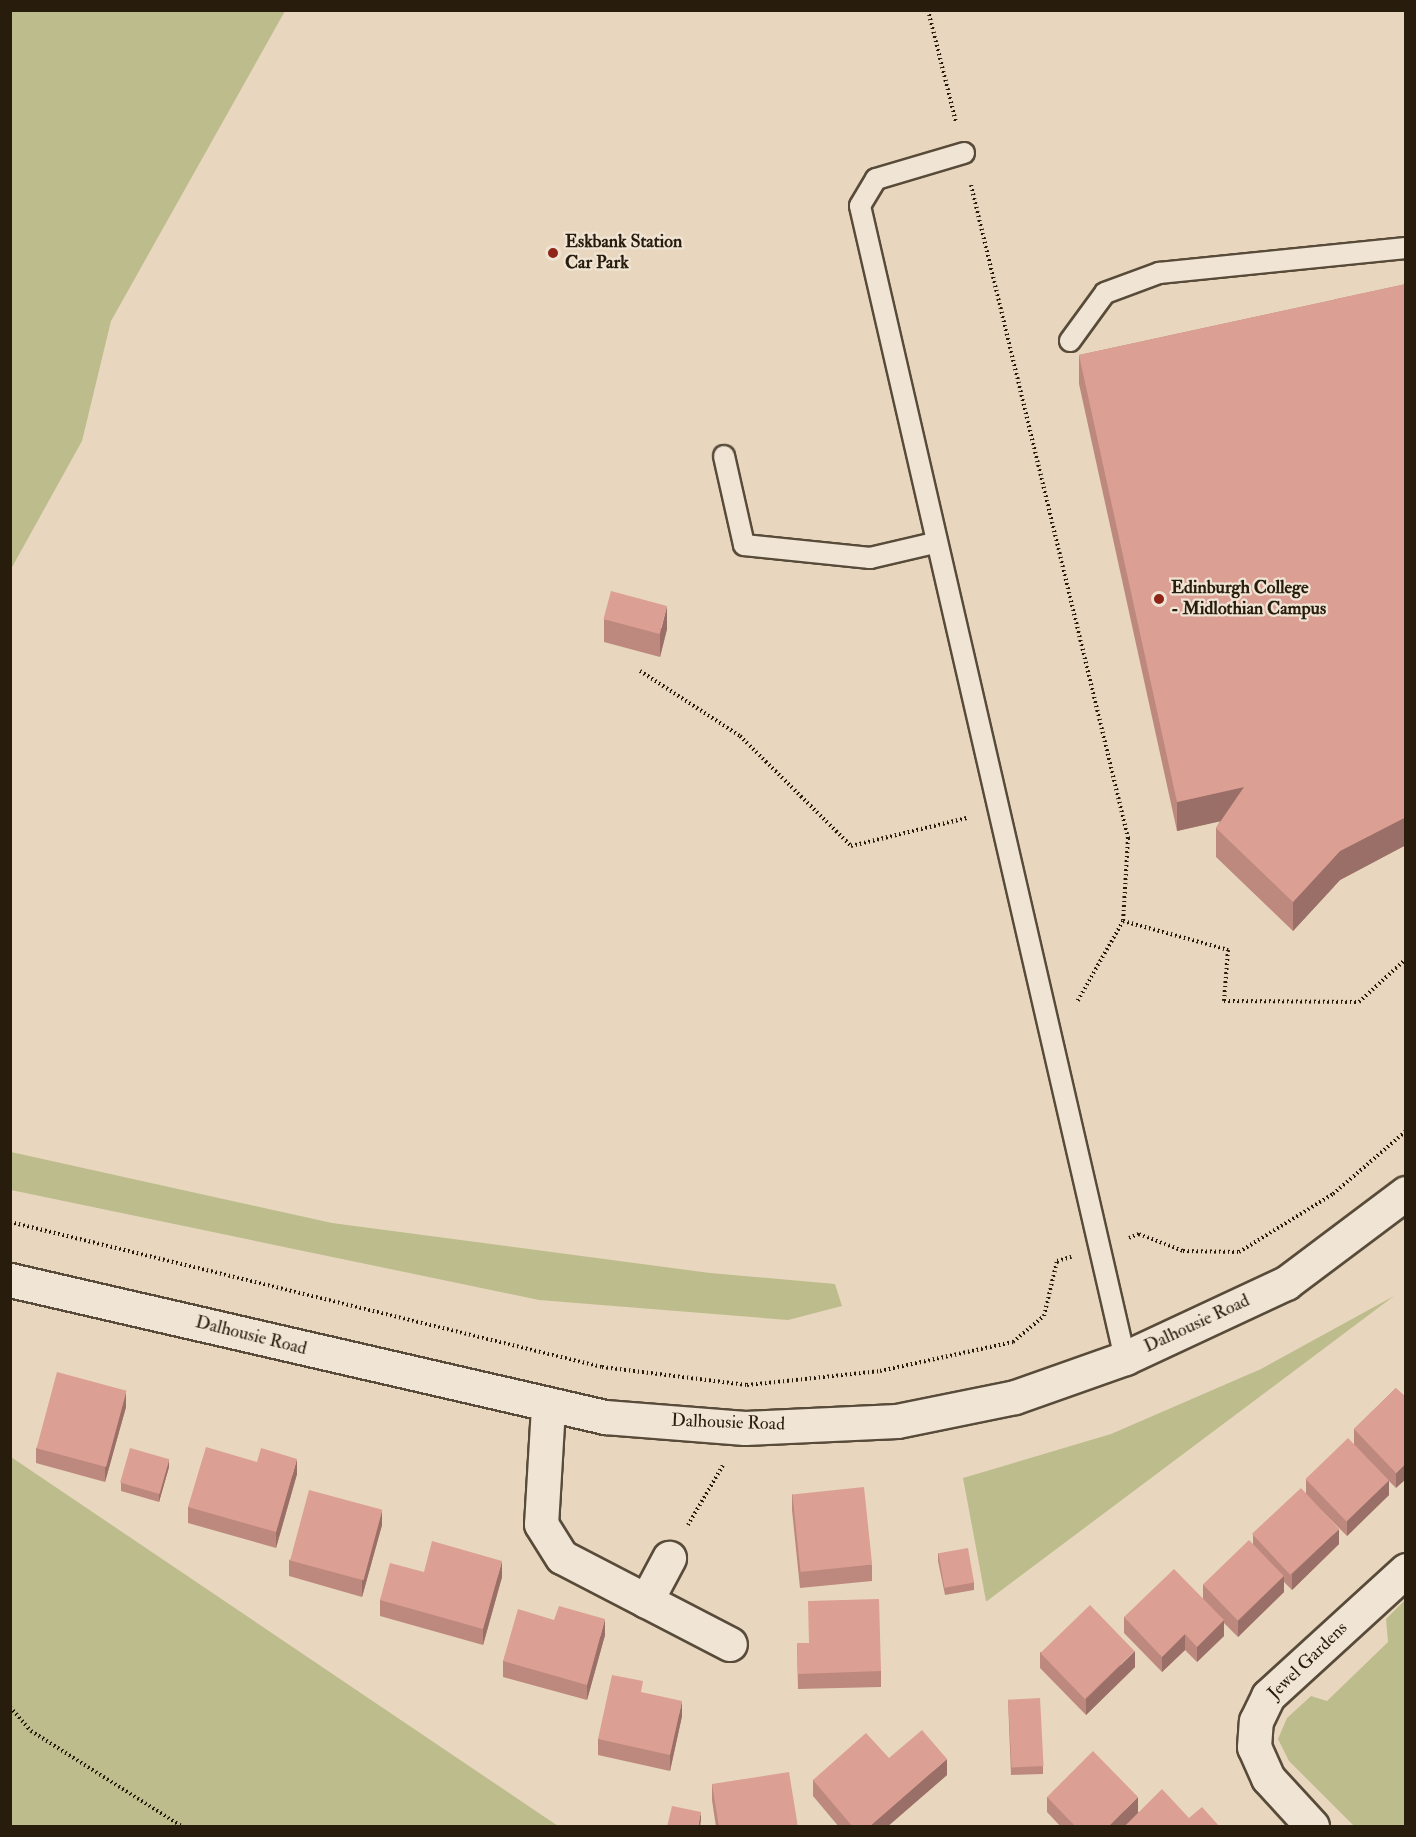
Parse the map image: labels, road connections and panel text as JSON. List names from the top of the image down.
{
  "streets": {
    "main road": ["Dalhousie Road", "Jewel Gardens"]
  },
  "places": ["Eskbank Station Car Park", "Edinburgh College - Midlothian Campus"]
}
